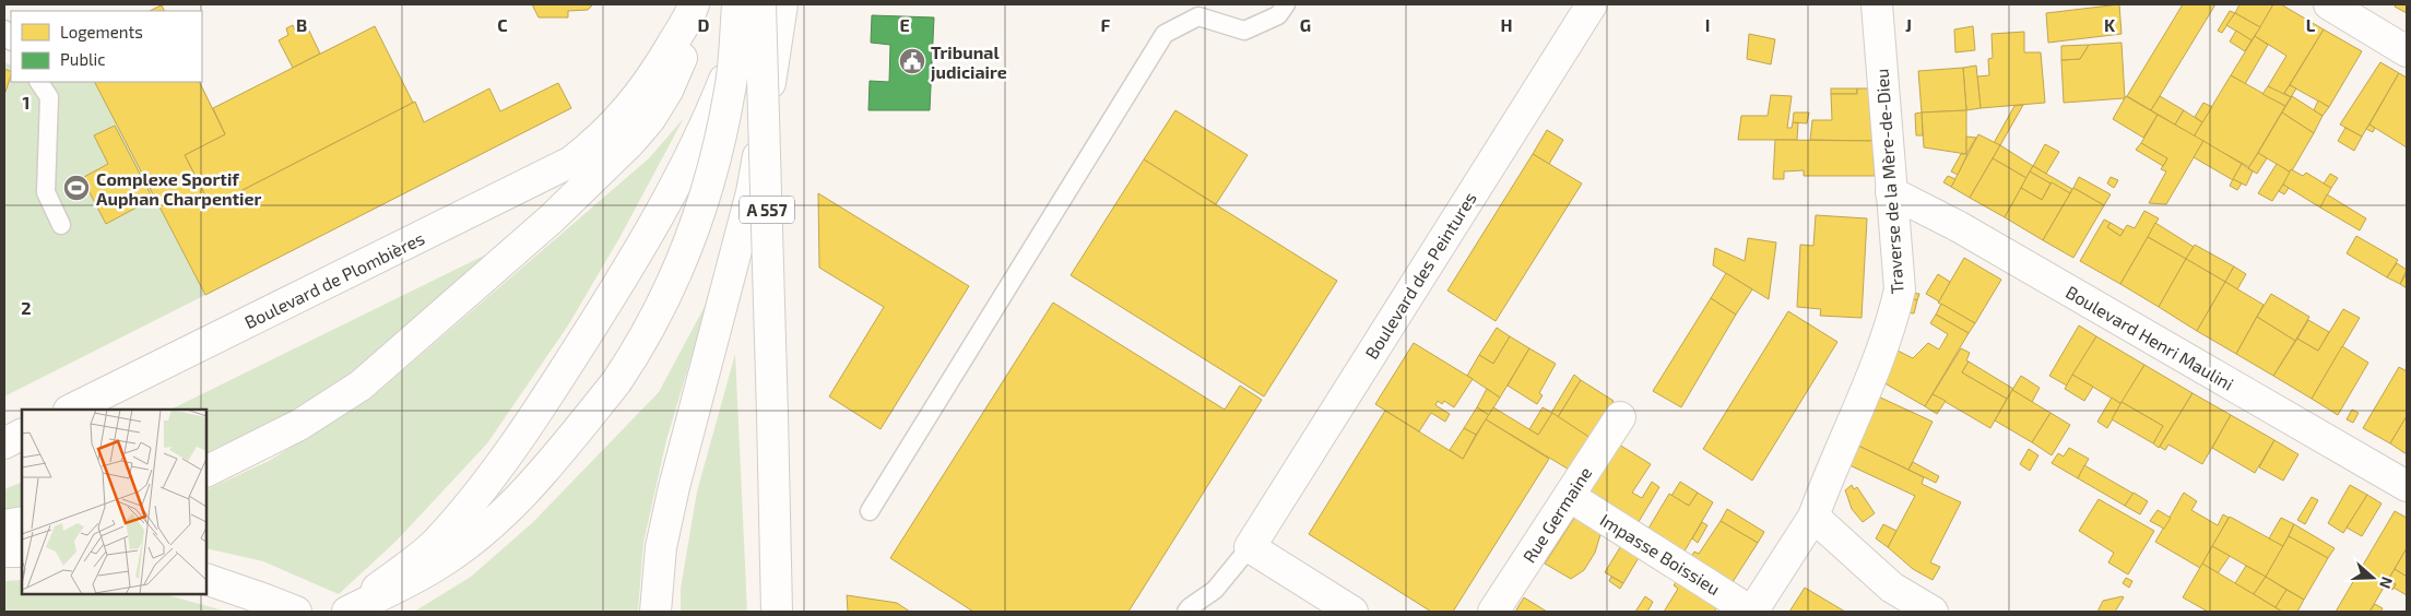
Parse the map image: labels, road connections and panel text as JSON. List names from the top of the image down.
{
  "streets": {
    "main road": [
      "Traverse de la Mère-de-Dieu",
      "A 557",
      "Boulevard des Peintures",
      "Boulevard de Plombières",
      "Boulevard Henri Maulini",
      "Rue Germaine",
      "Impasse Boissieu"
    ]
  },
  "crossings": [
    ["Traverse de la Mère-de-Dieu", "Boulevard Henri Maulini"],
    ["Traverse de la Mère-de-Dieu", "Impasse Boissieu"],
    ["Rue Germaine", "Impasse Boissieu"]
  ],
  "places": {
    "public building": ["Tribunal judiciaire"],
    "sports": ["Complexe Sportif Auphan Charpentier"]
  },
  "legend": ["Logements", "Public"],
  "north": "right",
  "grid": {
    "columns": [
      "B",
      "C",
      "D",
      "E",
      "F",
      "G",
      "H",
      "I",
      "J",
      "K",
      "L"
    ],
    "rows": ["1", "2"]
  }
}
